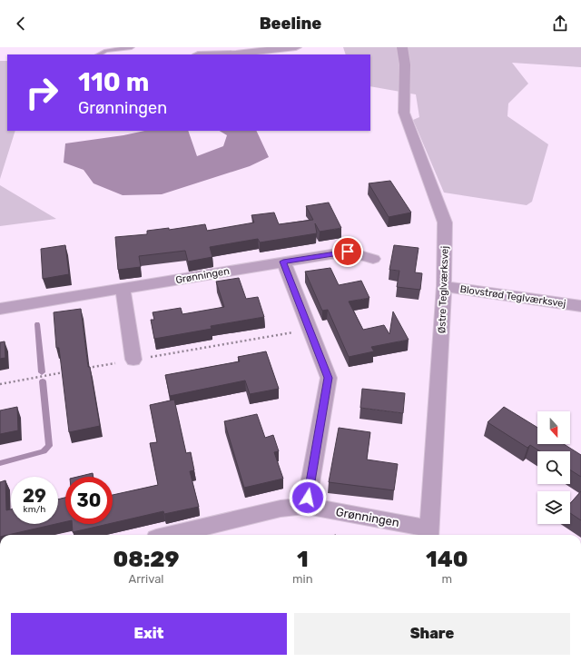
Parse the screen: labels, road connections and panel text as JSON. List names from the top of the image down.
{
  "streets": {
    "street": ["Grønningen", "Østre Teglværksvej", "Blovstrød Teglværksvej"]
  },
  "crossings": [
    ["Grønningen", "Østre Teglværksvej"],
    ["Østre Teglværksvej", "Blovstrød Teglværksvej"]
  ],
  "north": "bottom",
  "page": {
    "header": "Beeline",
    "turn": ["110 m", "Grønningen"],
    "speed": "29 km/h",
    "limit": "30",
    "eta": [
      "08:29",
      "Arrival",
      "1",
      "min",
      "140",
      "m"
    ],
    "buttons": ["Exit", "Share"]
  }
}
